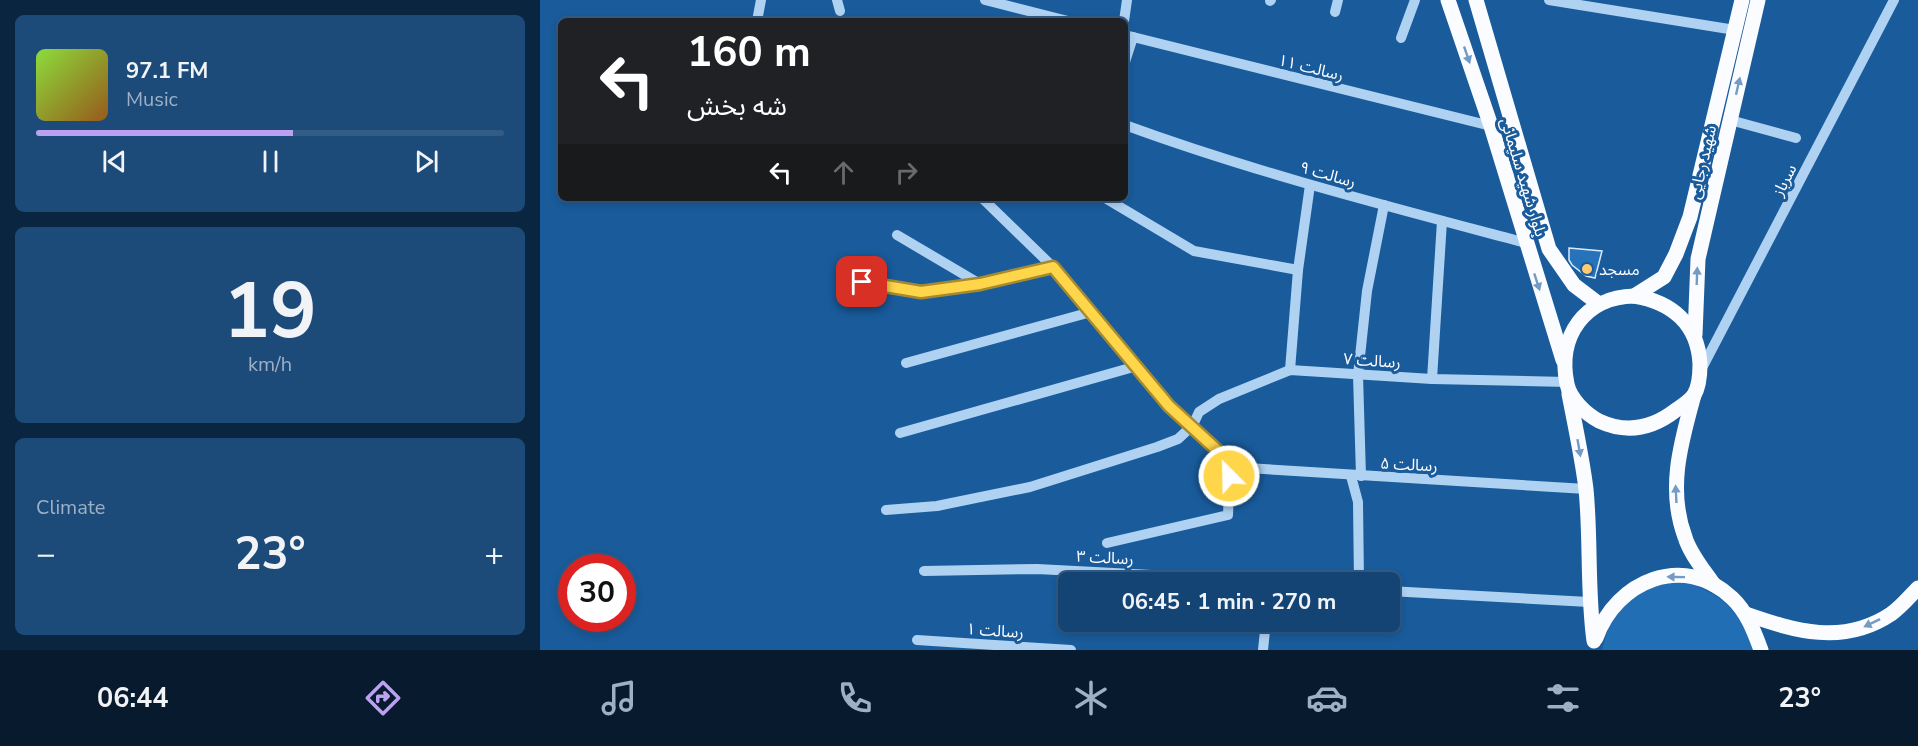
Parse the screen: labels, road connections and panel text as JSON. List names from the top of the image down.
{
  "streets": {
    "main road": ["شهید رجایی", "بلوار شهید سلیمانی"],
    "street": [
      "رسالت ۱۱",
      "رسالت ۹",
      "سرباز",
      "رسالت ۷",
      "رسالت ۵",
      "رسالت ۳",
      "رسالت ۱"
    ]
  },
  "crossings": [
    ["رسالت ۱۱", "بلوار شهید سلیمانی"],
    ["شهید رجایی", "بلوار شهید سلیمانی"],
    ["شهید رجایی", "سرباز"],
    ["شهید رجایی", "رسالت ۷"],
    ["رسالت ۹", "بلوار شهید سلیمانی"],
    ["بلوار شهید سلیمانی", "سرباز"],
    ["بلوار شهید سلیمانی", "رسالت ۷"],
    ["سرباز", "رسالت ۷"]
  ],
  "places": ["مسجد"],
  "page": {
    "turn": ["160 m", "شه بخش"],
    "song": ["97.1 FM", "Music"],
    "tile": [
      ["19", "km/h"],
      "Climate"
    ],
    "heat": ["−", "23°", "+"],
    "limit": "30",
    "trip": "06:45 · 1 min · 270 m",
    "tabs": ["06:44", "23°"]
  }
}
